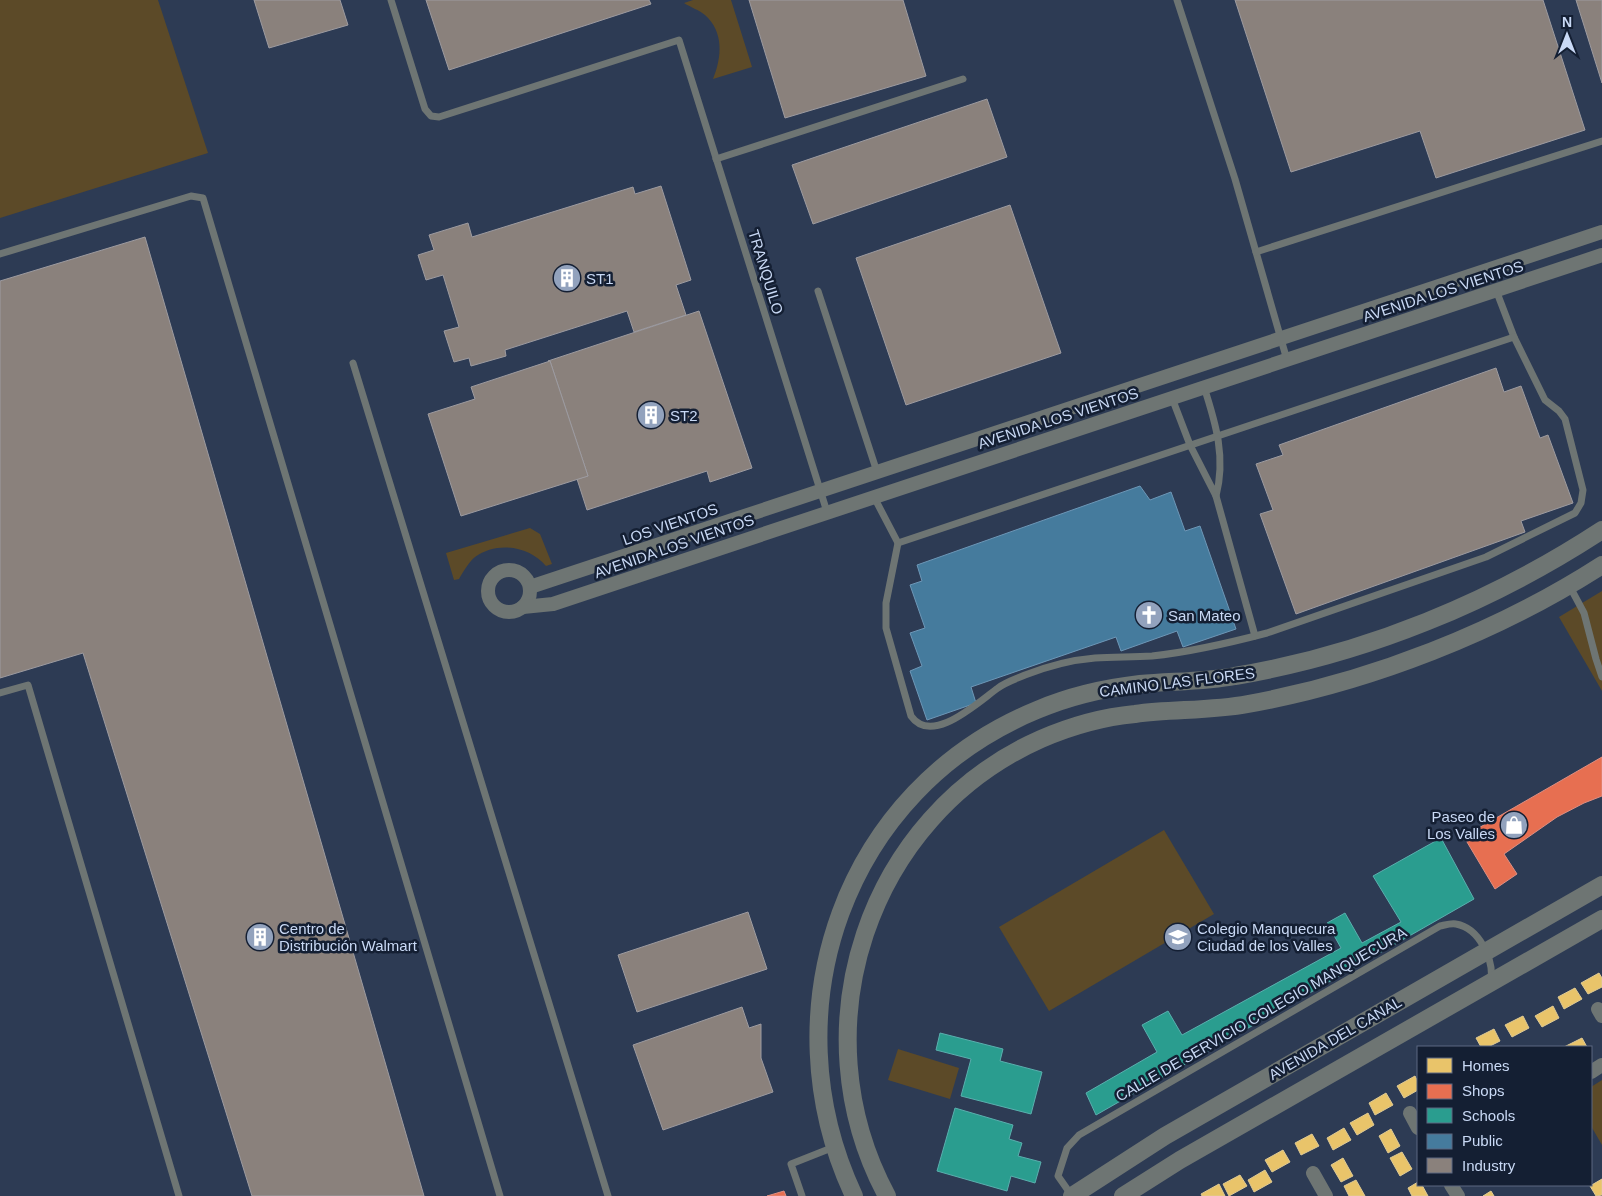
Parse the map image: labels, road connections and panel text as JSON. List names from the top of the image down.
{
  "streets": {
    "street": [
      "AVENIDA LOS VIENTOS",
      "LOS VIENTOS",
      "CAMINO LAS FLORES",
      "AVENIDA DEL CANAL"
    ],
    "lane": ["TRANQUILO", "CALLE DE SERVICIO COLEGIO MANQUECURA"]
  },
  "crossings": [
    ["TRANQUILO", "AVENIDA LOS VIENTOS"],
    ["TRANQUILO", "LOS VIENTOS"],
    ["AVENIDA LOS VIENTOS", "LOS VIENTOS"],
    ["CALLE DE SERVICIO COLEGIO MANQUECURA", "AVENIDA DEL CANAL"]
  ],
  "places": {
    "building": ["ST1", "ST2", "Centro de Distribución Walmart"],
    "church": ["San Mateo"],
    "shop": ["Paseo de Los Valles"],
    "school or university": ["Colegio Manquecura Ciudad de los Valles"]
  },
  "legend": [
    "Homes",
    "Shops",
    "Schools",
    "Public",
    "Industry"
  ],
  "north": "top"
}
